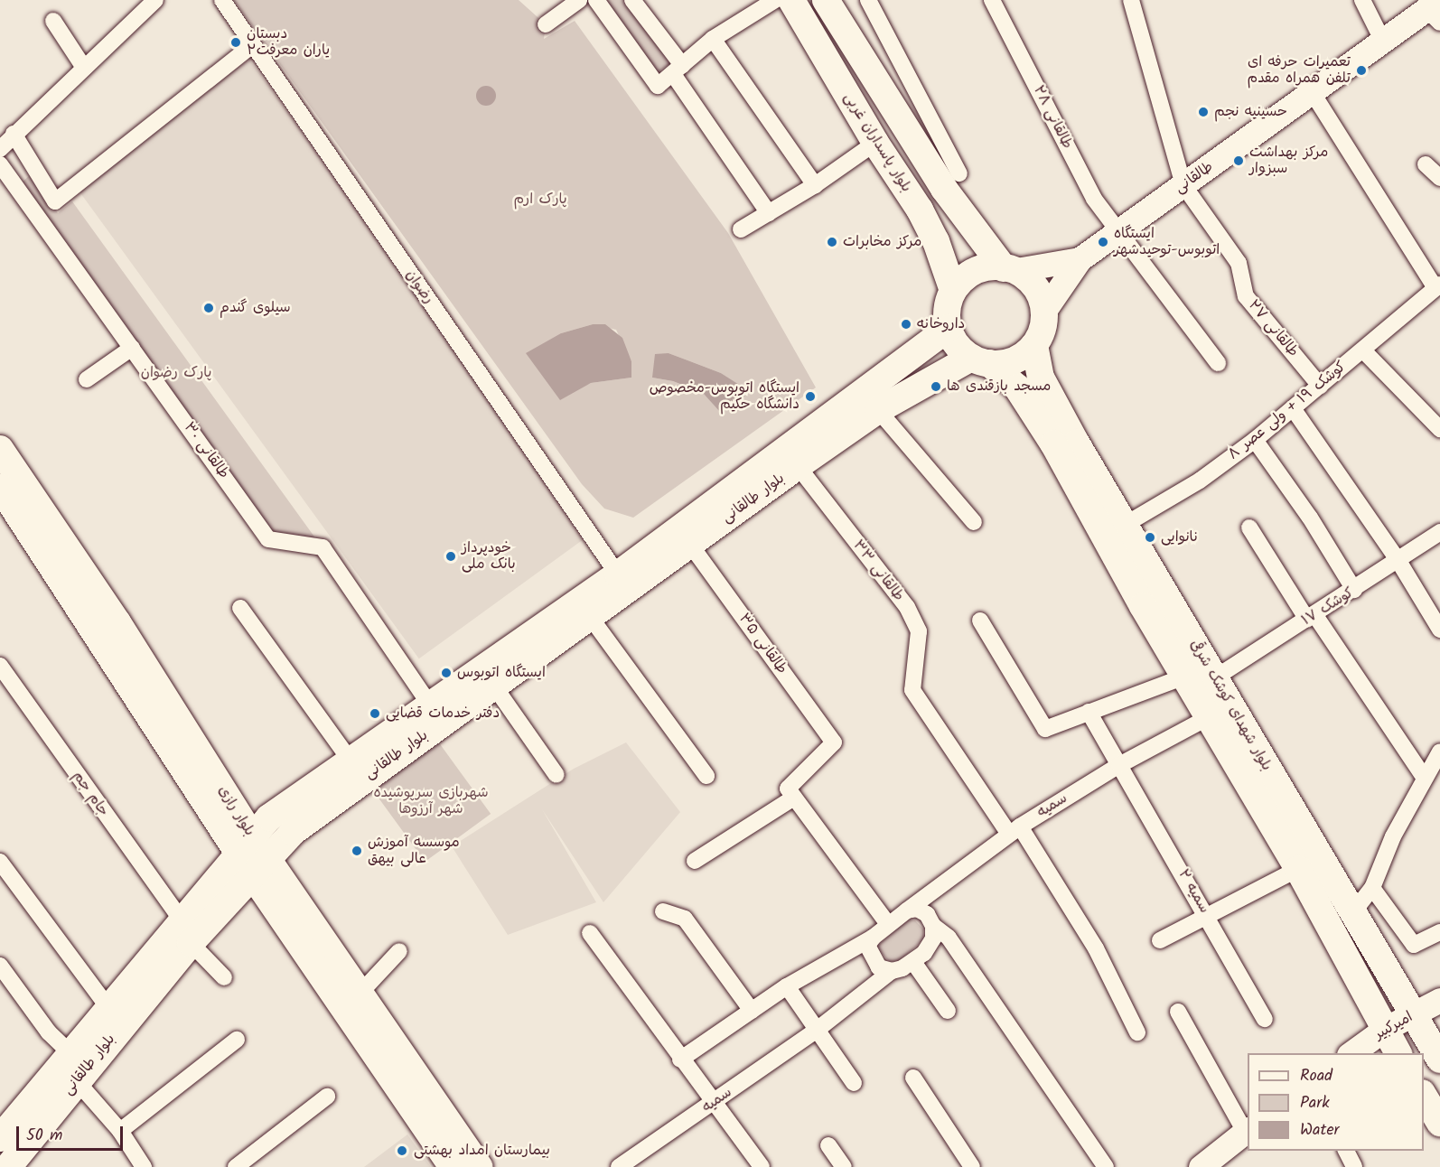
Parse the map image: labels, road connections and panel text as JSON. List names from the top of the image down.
{
  "streets": {
    "main road": [
      "بلوار پاسداران غربی",
      "طالقانی",
      "بلوار طالقانی",
      "بلوار شهدای کوشک شرقی",
      "بلوار رازی",
      "امیرکبیر"
    ],
    "street": [
      "طالقانی ۲۸",
      "رضوان",
      "طالقانی ۲۷",
      "کوشک ۱۹ + ولی عصر ۸",
      "طالقانی ۳۰",
      "طالقانی ۳۳",
      "کوشک ۱۷",
      "طالقانی ۳۵",
      "جام جم",
      "سمیه",
      "سمیه ۲"
    ]
  },
  "crossings": [
    ["طالقانی ۲۸", "طالقانی"],
    ["بلوار پاسداران غربی", "بلوار طالقانی"],
    ["بلوار پاسداران غربی", "بلوار شهدای کوشک شرقی"],
    ["طالقانی", "طالقانی ۲۷"],
    ["رضوان", "بلوار طالقانی"],
    ["طالقانی ۲۷", "کوشک ۱۹ + ولی عصر ۸"],
    ["کوشک ۱۹ + ولی عصر ۸", "بلوار شهدای کوشک شرقی"],
    ["طالقانی ۳۰", "بلوار طالقانی"],
    ["بلوار طالقانی", "طالقانی ۳۳"],
    ["بلوار طالقانی", "طالقانی ۳۵"],
    ["بلوار طالقانی", "بلوار شهدای کوشک شرقی"],
    ["بلوار طالقانی", "جام جم"],
    ["بلوار طالقانی", "بلوار رازی"],
    ["طالقانی ۳۳", "سمیه"],
    ["کوشک ۱۷", "بلوار شهدای کوشک شرقی"],
    ["بلوار شهدای کوشک شرقی", "سمیه"],
    ["بلوار شهدای کوشک شرقی", "امیرکبیر"],
    ["سمیه", "سمیه ۲"]
  ],
  "parks": ["پارک ارم", "پارک رضوان", "شهربازی سرپوشیده شهر آرزوها"],
  "places": [
    "دبستان یاران معرفت۲",
    "تعمیرات حرفه ای تلفن همراه مقدم",
    "حسینیه نجم",
    "مرکز بهداشت سبزوار",
    "مرکز مخابرات",
    "ایستگاه اتوبوس-توحیدشهر",
    "سیلوی گندم",
    "داروخانه",
    "مسجد بازقندی ها",
    "ایستگاه اتوبوس-مخصوص دانشگاه حکیم",
    "نانوایی",
    "خودپرداز بانک ملی",
    "ایستگاه اتوبوس",
    "دفتر خدمات قضایی",
    "موسسه آموزش عالی بیهق",
    "بیمارستان امداد بهشتی"
  ],
  "legend": ["Road", "Park", "Water"],
  "scale_bar": "50 m"
}
